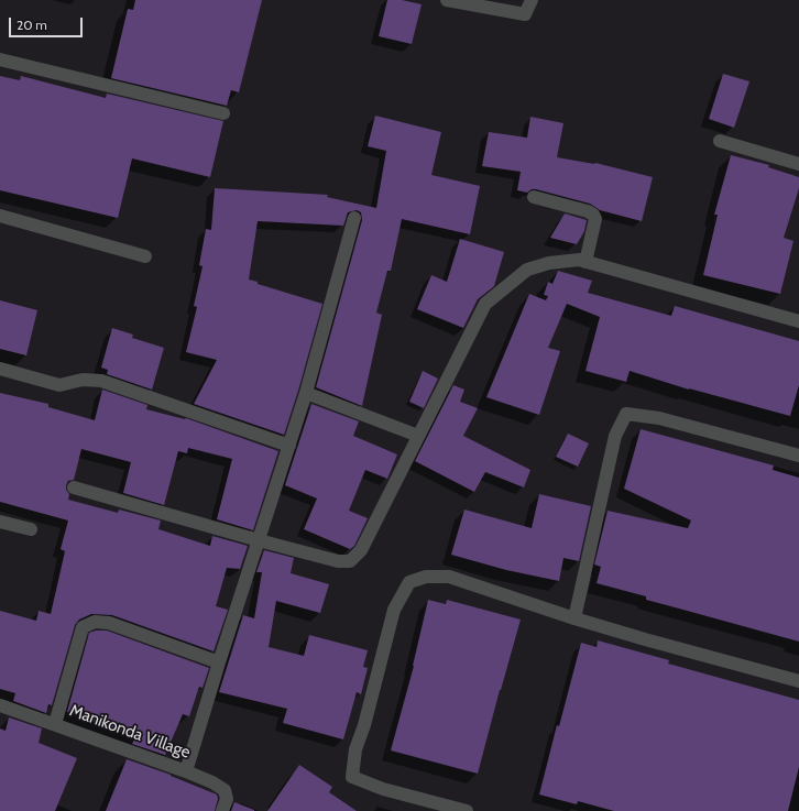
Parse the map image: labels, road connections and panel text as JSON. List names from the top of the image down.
{
  "streets": {
    "street": ["Manikonda Village"]
  },
  "scale_bar": "20 m"
}
